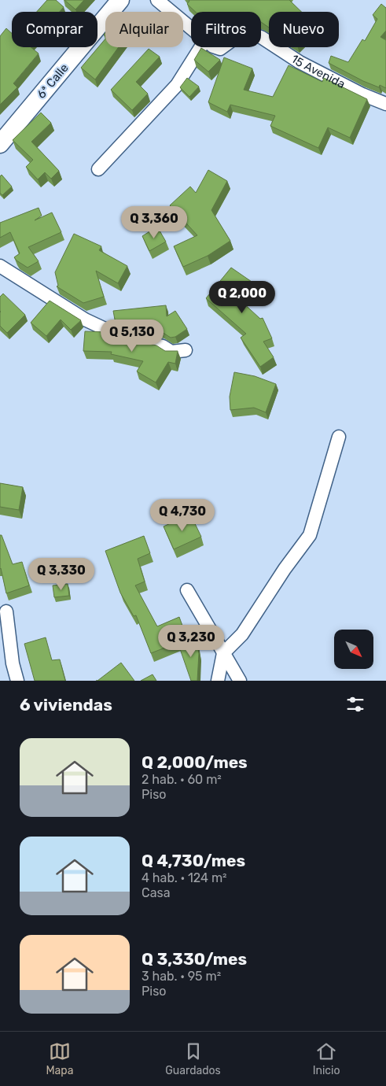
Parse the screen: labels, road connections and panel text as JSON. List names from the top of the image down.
{
  "streets": {
    "main road": ["6ª Calle"],
    "street": ["15 Avenida"]
  },
  "north": "bottom right",
  "page": {
    "chip": [
      "Comprar",
      "Alquilar",
      "Filtros",
      "Nuevo"
    ],
    "price": [
      "Q 3,360",
      "Q 2,000",
      "Q 5,130",
      "Q 4,730",
      "Q 3,330",
      "Q 3,230"
    ],
    "heading": "6 viviendas",
    "list": [
      {
        "name": "Q 2,000/mes",
        "note": "2 hab. · 60 m² · Piso"
      },
      {
        "name": "Q 4,730/mes",
        "note": "4 hab. · 124 m² · Casa"
      },
      {
        "name": "Q 3,330/mes",
        "note": "3 hab. · 95 m² · Piso"
      }
    ],
    "tabs": ["Mapa", "Guardados", "Inicio"]
  }
}
